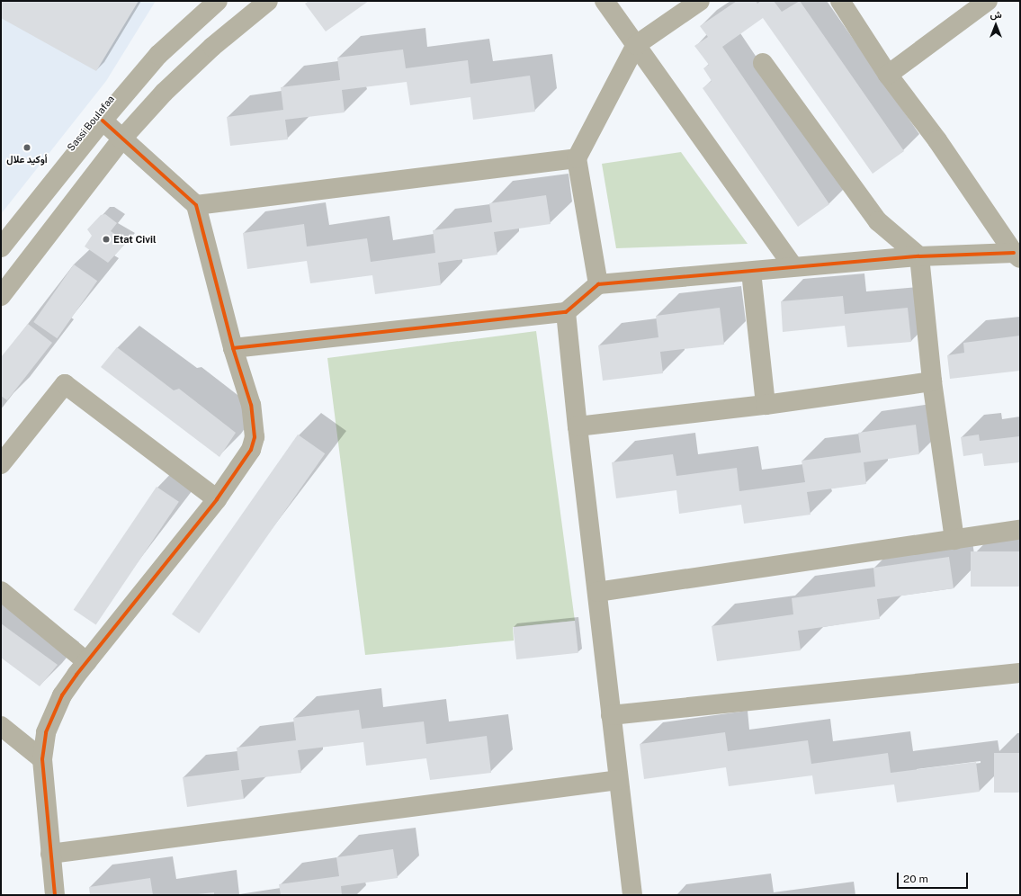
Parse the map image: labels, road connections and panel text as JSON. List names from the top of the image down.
{
  "streets": {
    "street": ["Sassi Boulafaa"]
  },
  "places": ["أوكيد علال", "Etat Civil"],
  "scale_bar": "20 m",
  "north": "top"
}
